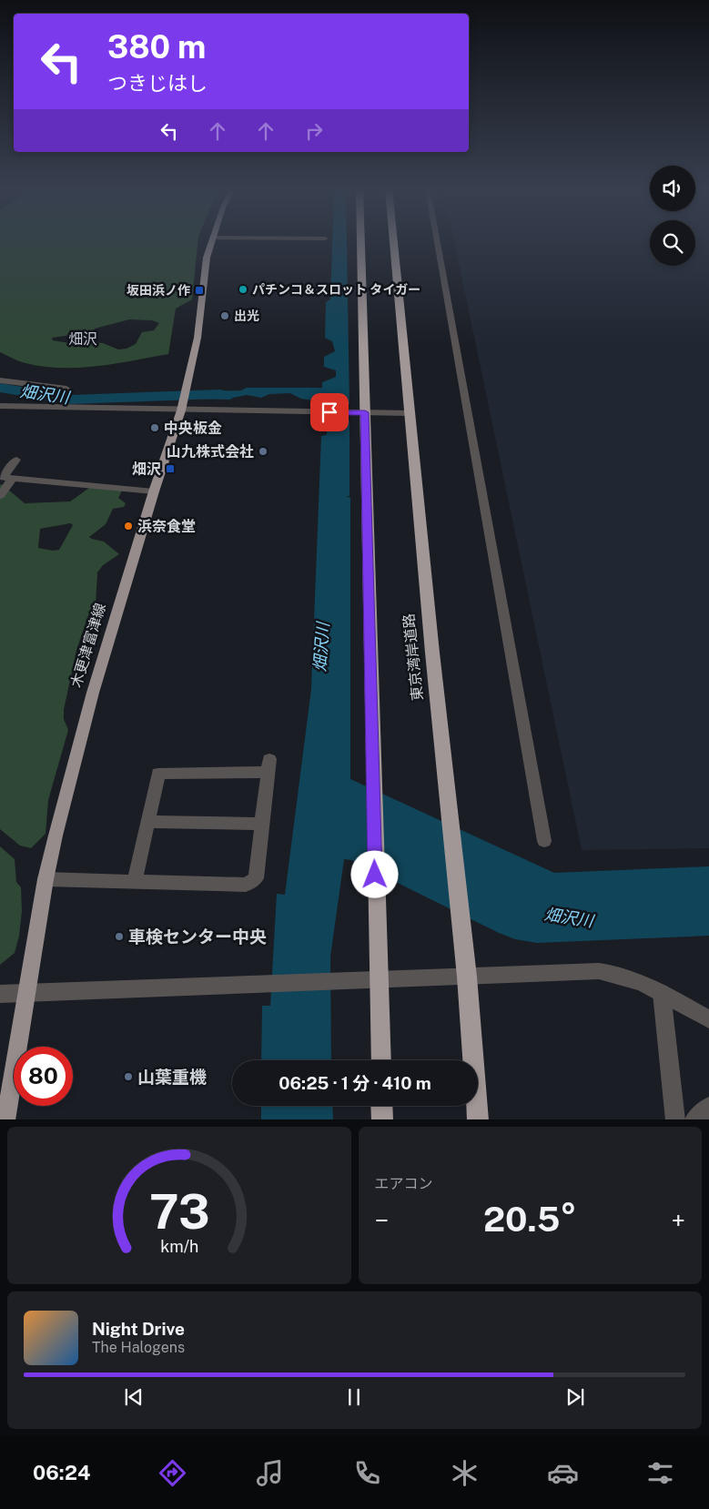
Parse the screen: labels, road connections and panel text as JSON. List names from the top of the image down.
{
  "streets": {
    "highway": ["東京湾岸道路"],
    "main road": ["木更津富津線"]
  },
  "districts": ["畑沢"],
  "water": ["畑沢川"],
  "places": {
    "other": [
      "パチンコ＆スロット タイガー",
      "出光",
      "中央板金",
      "山九株式会社",
      "浜奈食堂",
      "車検センター中央",
      "山葉重機"
    ],
    "transit": ["坂田浜ノ作", "畑沢"]
  },
  "page": {
    "turn": ["380 m", "つきじはし"],
    "limit": "80",
    "trip": "06:25 · 1 分 · 410 m",
    "tile": "エアコン",
    "heat": ["−", "20.5°", "+"],
    "song": ["Night Drive", "The Halogens"],
    "tabs": "06:24",
    "gauge": ["73", "km/h"]
  }
}
